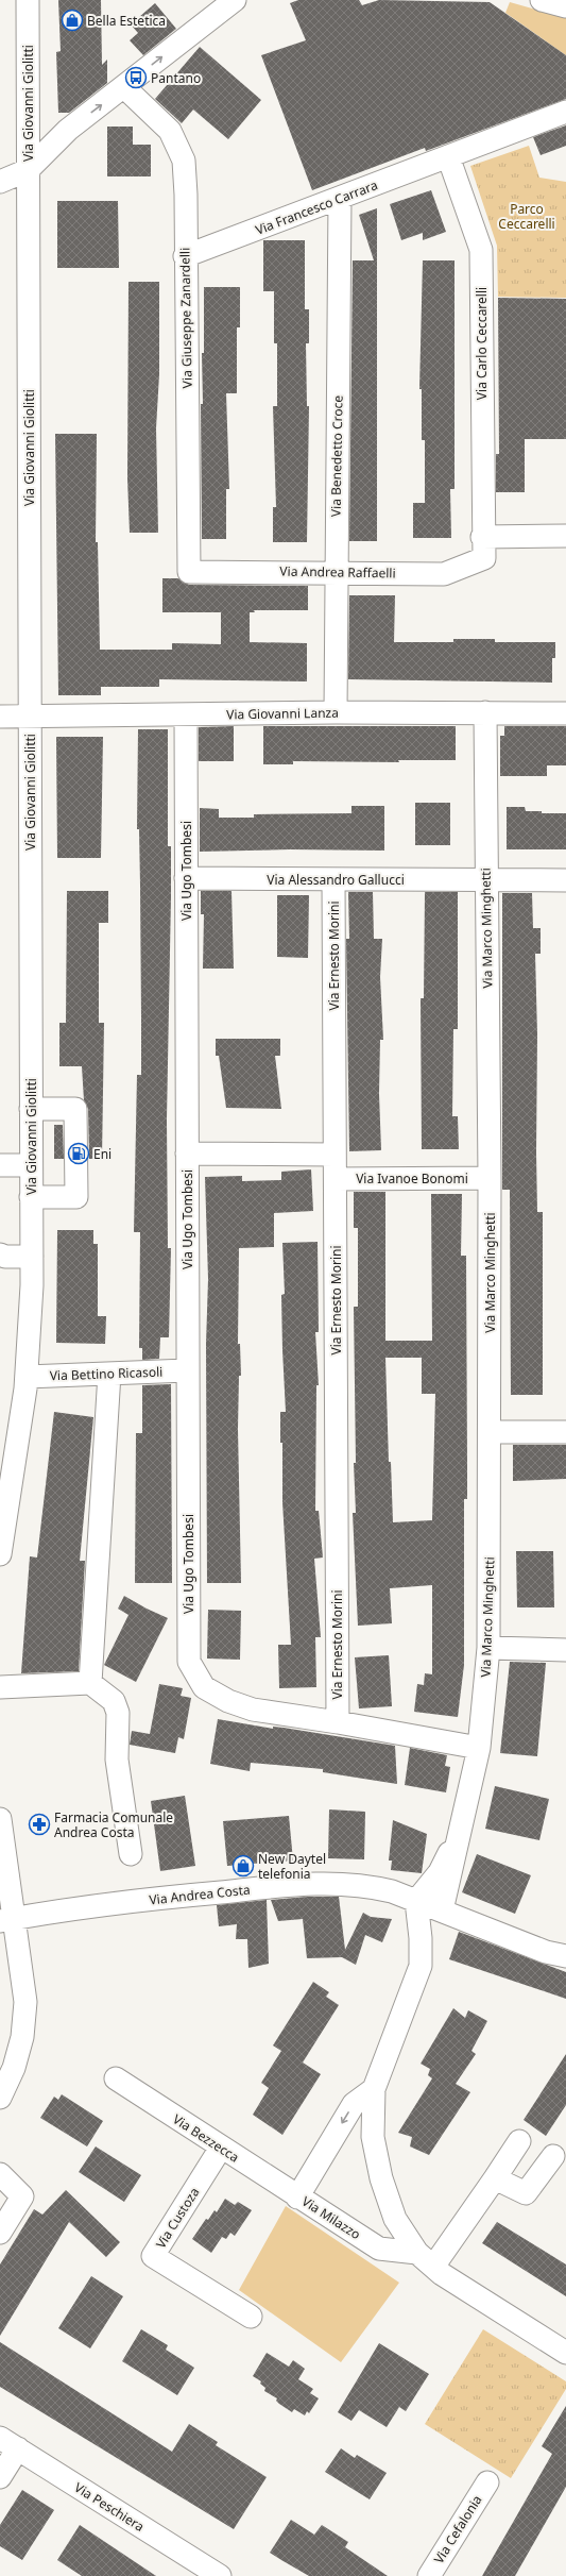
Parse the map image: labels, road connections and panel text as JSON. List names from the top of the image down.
{
  "streets": {
    "street": [
      "Via Giovanni Giolitti",
      "Via Francesco Carrara",
      "Via Giuseppe Zanardelli",
      "Via Carlo Ceccarelli",
      "Via Benedetto Croce",
      "Via Andrea Raffaelli",
      "Via Giovanni Lanza",
      "Via Ugo Tombesi",
      "Via Alessandro Gallucci",
      "Via Marco Minghetti",
      "Via Ernesto Morini",
      "Via Ivanoe Bonomi",
      "Via Bettino Ricasoli",
      "Via Andrea Costa",
      "Via Bezzecca",
      "Via Custoza",
      "Via Milazzo",
      "Via Peschiera",
      "Via Cefalonia"
    ]
  },
  "crossings": [
    ["Via Giovanni Giolitti", "Via Giovanni Lanza"],
    ["Via Giovanni Giolitti", "Via Bettino Ricasoli"],
    ["Via Francesco Carrara", "Via Giuseppe Zanardelli"],
    ["Via Francesco Carrara", "Via Carlo Ceccarelli"],
    ["Via Francesco Carrara", "Via Benedetto Croce"],
    ["Via Giuseppe Zanardelli", "Via Andrea Raffaelli"],
    ["Via Carlo Ceccarelli", "Via Andrea Raffaelli"],
    ["Via Benedetto Croce", "Via Andrea Raffaelli"],
    ["Via Benedetto Croce", "Via Giovanni Lanza"],
    ["Via Giovanni Lanza", "Via Ugo Tombesi"],
    ["Via Giovanni Lanza", "Via Marco Minghetti"],
    ["Via Ugo Tombesi", "Via Alessandro Gallucci"],
    ["Via Ugo Tombesi", "Via Marco Minghetti"],
    ["Via Ugo Tombesi", "Via Ernesto Morini"],
    ["Via Ugo Tombesi", "Via Bettino Ricasoli"],
    ["Via Alessandro Gallucci", "Via Marco Minghetti"],
    ["Via Alessandro Gallucci", "Via Ernesto Morini"],
    ["Via Marco Minghetti", "Via Ivanoe Bonomi"],
    ["Via Marco Minghetti", "Via Andrea Costa"],
    ["Via Marco Minghetti", "Via Milazzo"],
    ["Via Ernesto Morini", "Via Ivanoe Bonomi"],
    ["Via Andrea Costa", "Via Milazzo"],
    ["Via Bezzecca", "Via Custoza"],
    ["Via Bezzecca", "Via Milazzo"]
  ],
  "parks": ["Parco Ceccarelli"],
  "places": {
    "shop": ["Bella Estetica", "New Daytel telefonia"],
    "bus stop": ["Pantano"],
    "fuel station": ["Eni"],
    "pharmacy": ["Farmacia Comunale Andrea Costa"]
  }
}
